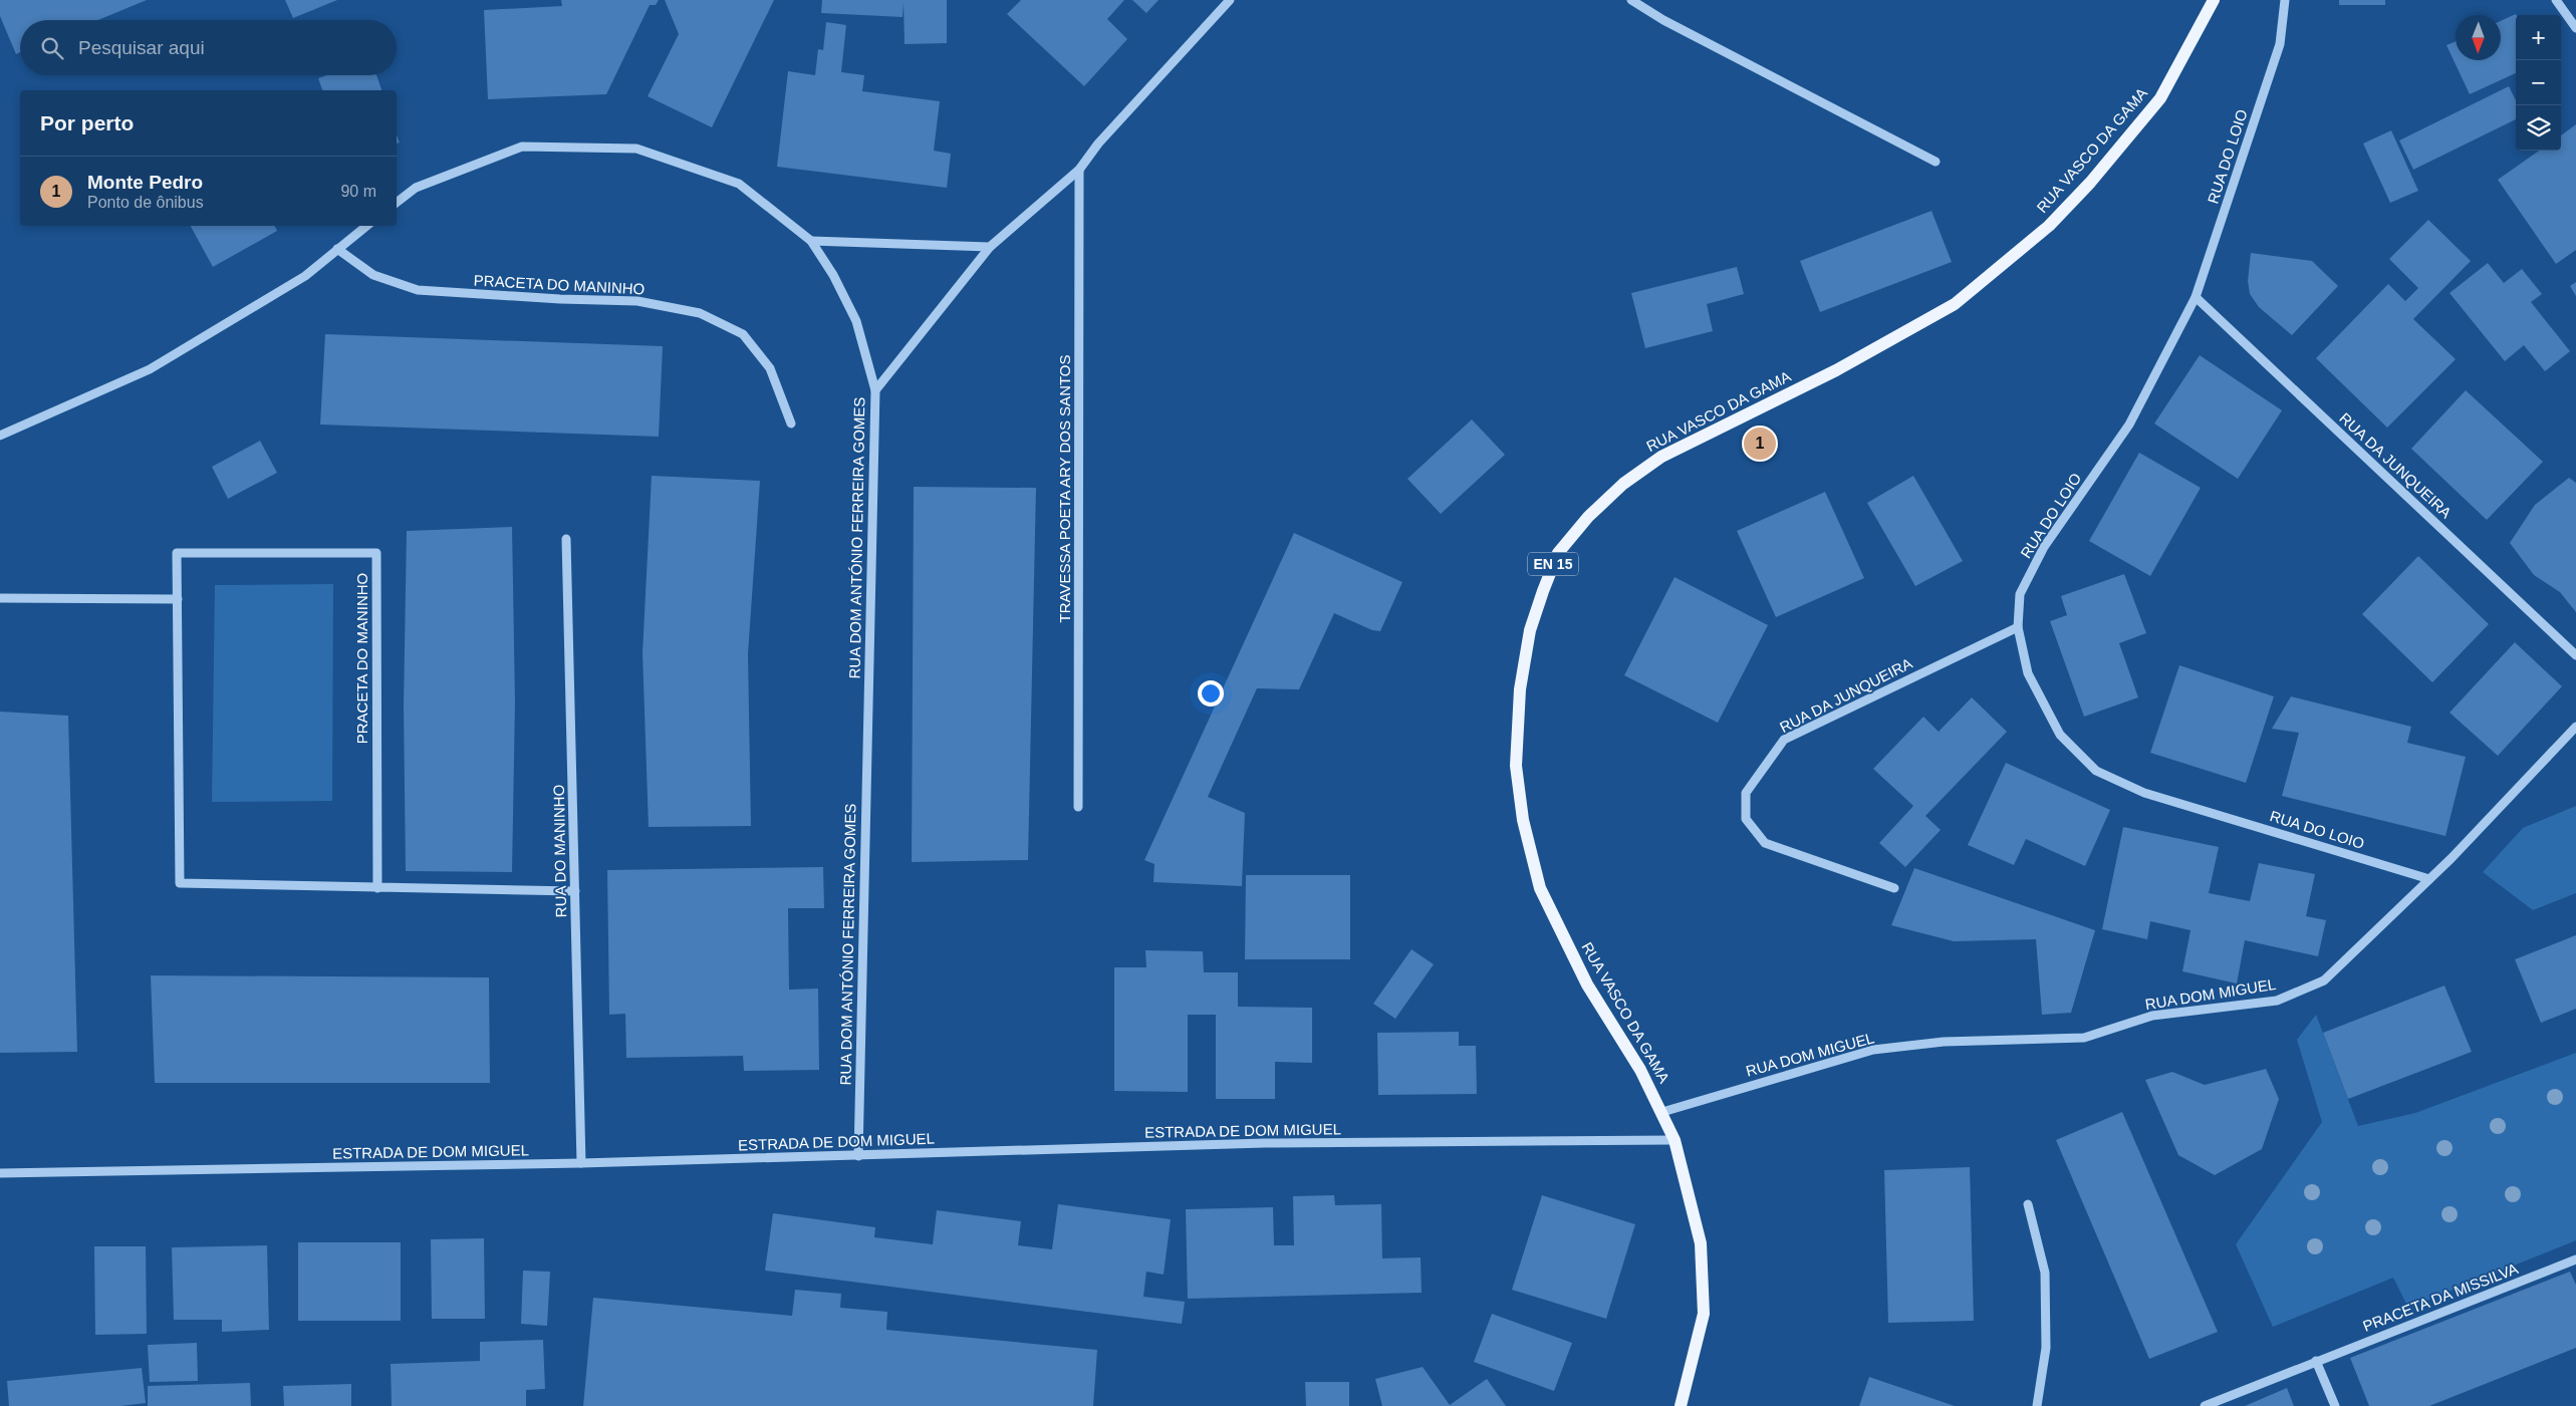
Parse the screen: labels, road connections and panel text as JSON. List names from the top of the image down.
{
  "streets": {
    "main road": ["RUA VASCO DA GAMA", "EN 15"],
    "street": [
      "RUA DO LOIO",
      "PRACETA DO MANINHO",
      "RUA DA JUNQUEIRA",
      "TRAVESSA POETA ARY DOS SANTOS",
      "RUA DOM ANTÓNIO FERREIRA GOMES",
      "RUA DO MANINHO",
      "RUA DOM MIGUEL",
      "ESTRADA DE DOM MIGUEL",
      "PRACETA DA MISSILVA"
    ]
  },
  "crossings": [
    ["RUA VASCO DA GAMA", "RUA DOM MIGUEL"],
    ["RUA VASCO DA GAMA", "ESTRADA DE DOM MIGUEL"],
    ["RUA DO LOIO", "RUA DA JUNQUEIRA"],
    ["RUA DO LOIO", "RUA DOM MIGUEL"],
    ["PRACETA DO MANINHO", "RUA DO MANINHO"],
    ["RUA DOM ANTÓNIO FERREIRA GOMES", "ESTRADA DE DOM MIGUEL"],
    ["RUA DO MANINHO", "ESTRADA DE DOM MIGUEL"]
  ],
  "north": "bottom",
  "page": {
    "map_buttons": ["+", "−"],
    "search": "Pesquisar aqui",
    "heading": "Por perto",
    "list": [
      {
        "mark": "1",
        "name": "Monte Pedro",
        "note": "Ponto de ônibus",
        "value": "90 m"
      }
    ],
    "pins": "1"
  }
}
